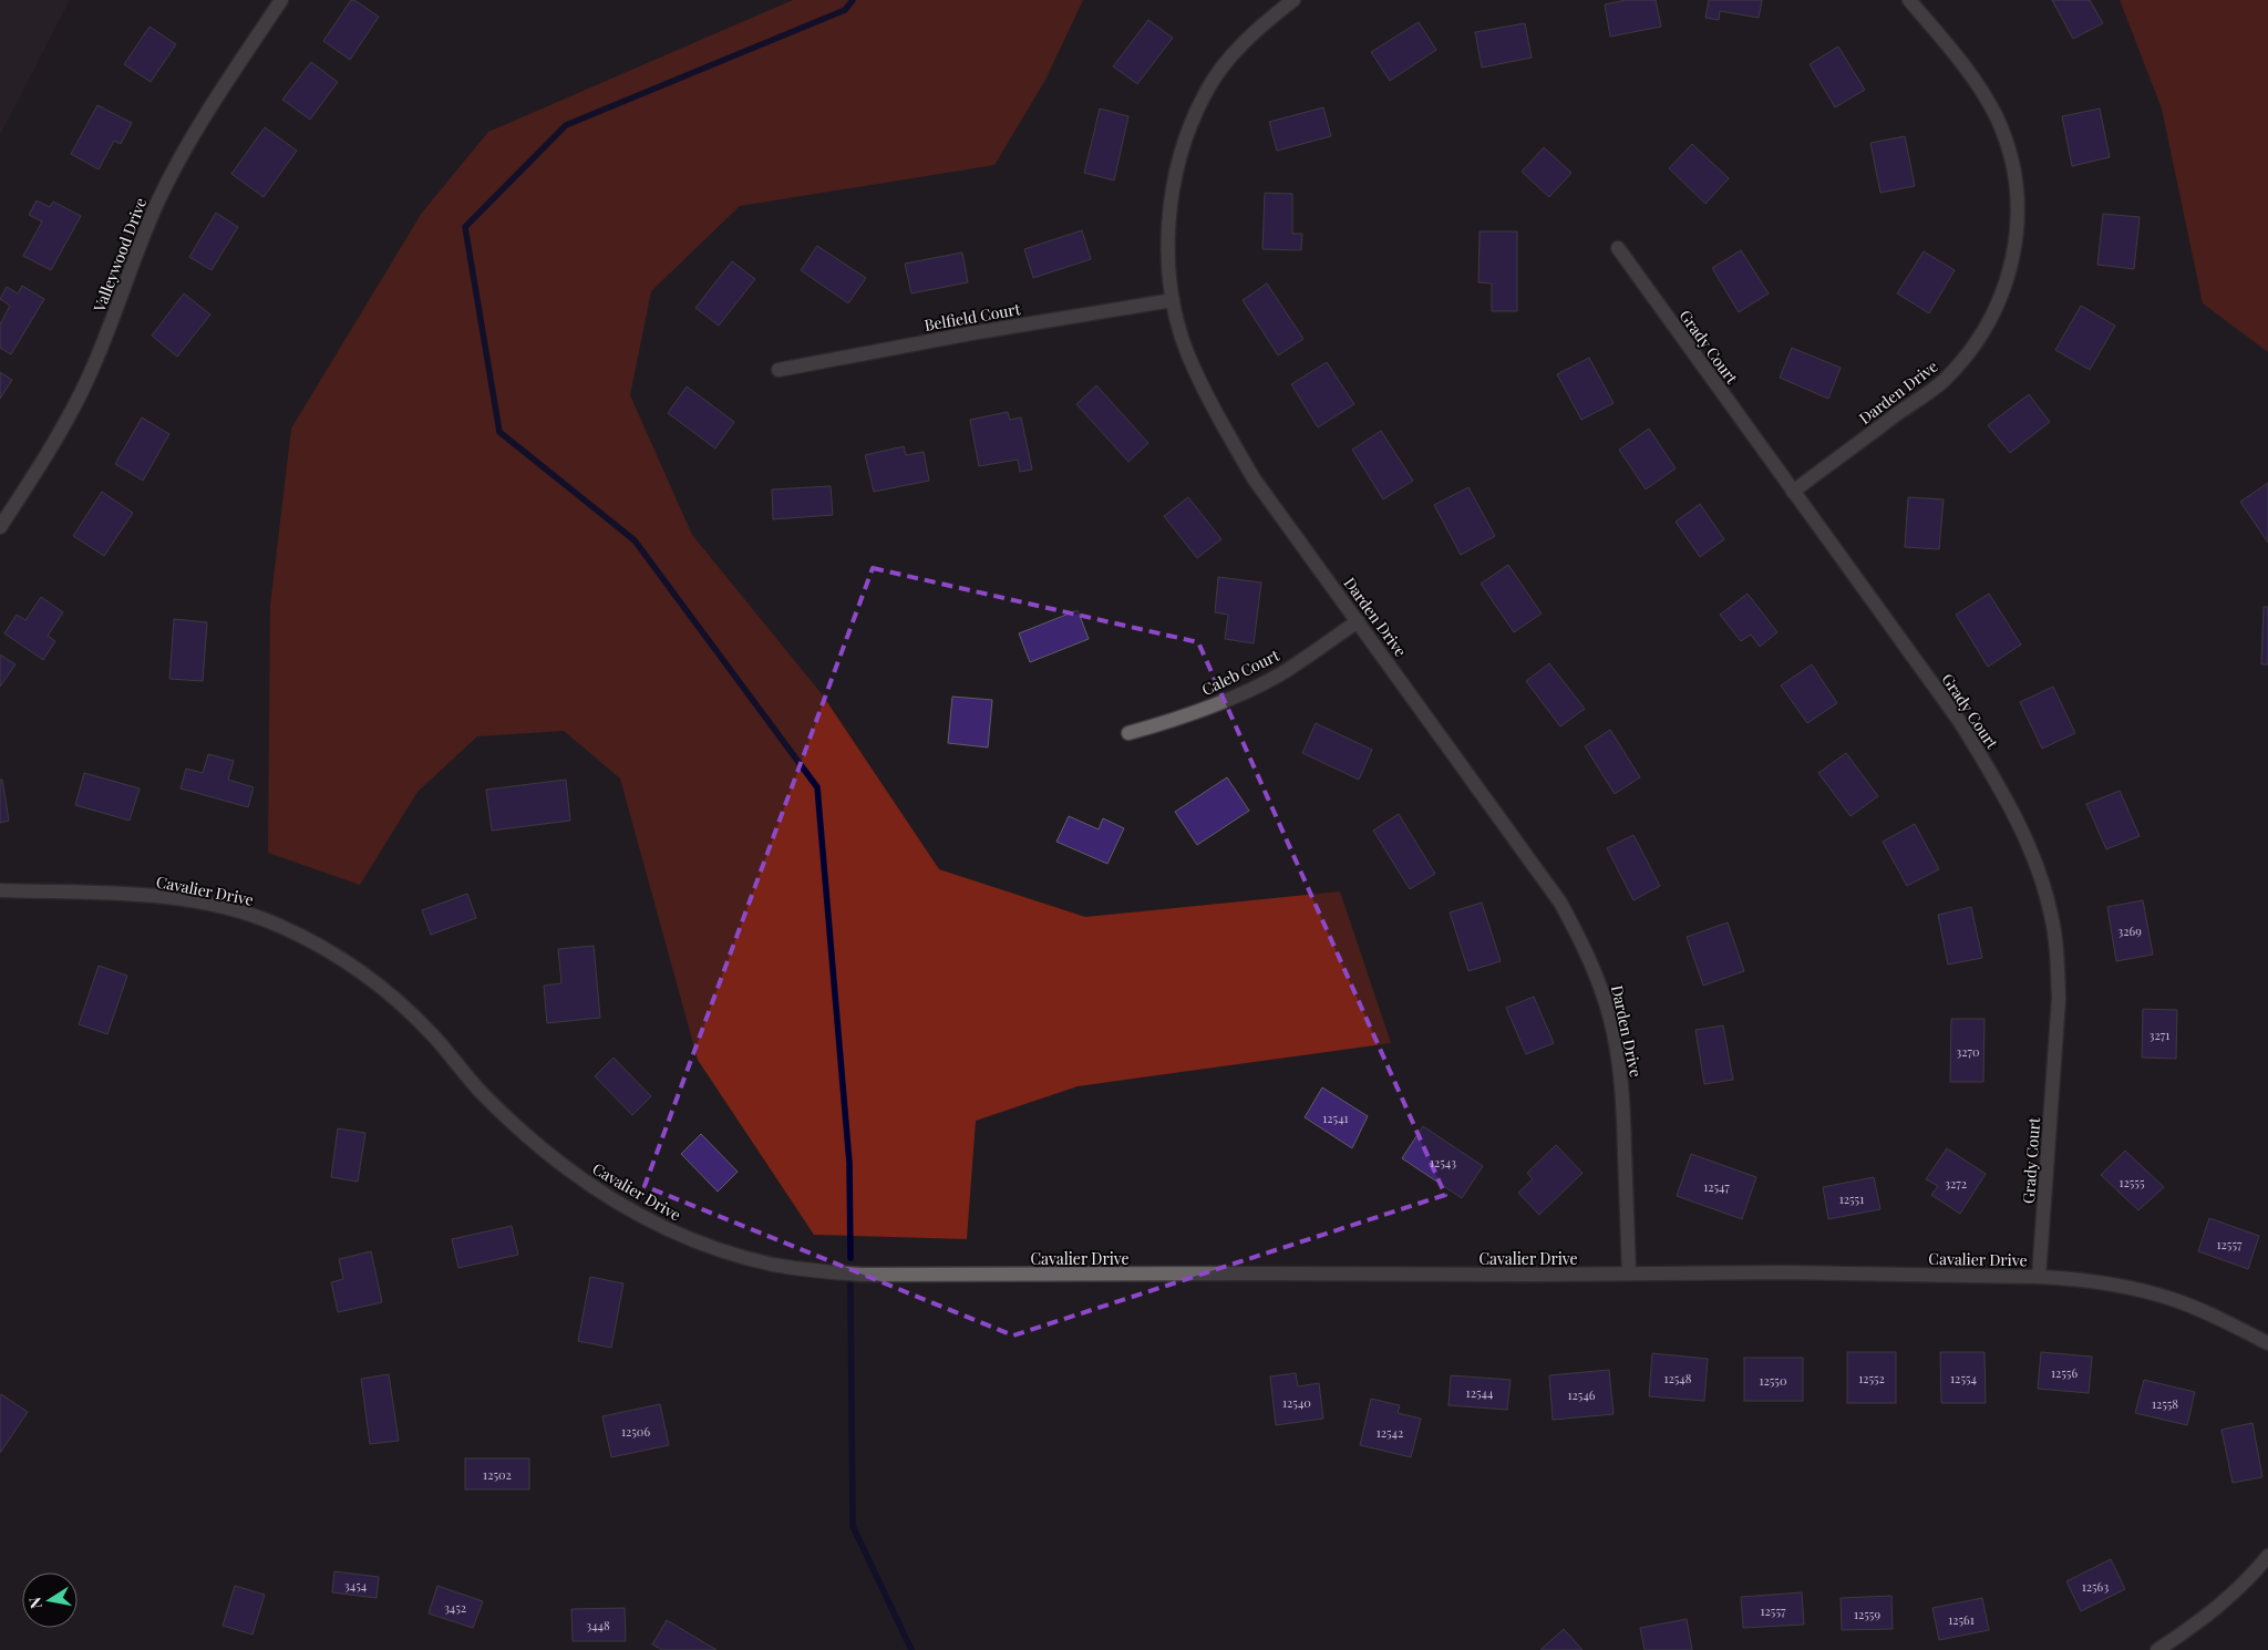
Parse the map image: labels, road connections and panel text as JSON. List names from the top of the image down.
{
  "streets": {
    "street": [
      "Valleywood Drive",
      "Belfield Court",
      "Grady Court",
      "Darden Drive",
      "Caleb Court",
      "Cavalier Drive"
    ]
  },
  "crossings": [
    ["Belfield Court", "Darden Drive"],
    ["Grady Court", "Darden Drive"],
    ["Grady Court", "Cavalier Drive"],
    ["Darden Drive", "Caleb Court"],
    ["Darden Drive", "Cavalier Drive"]
  ],
  "house_numbers": [
    "3269",
    "3271",
    "3270",
    "12541",
    "12543",
    "12555",
    "3272",
    "12547",
    "12551",
    "12557",
    "12556",
    "12548",
    "12552",
    "12554",
    "12550",
    "12544",
    "12546",
    "12540",
    "12558",
    "12506",
    "12542",
    "12502",
    "3454",
    "12563",
    "3452",
    "12557",
    "12559",
    "12561",
    "3448"
  ],
  "north": "left"
}
